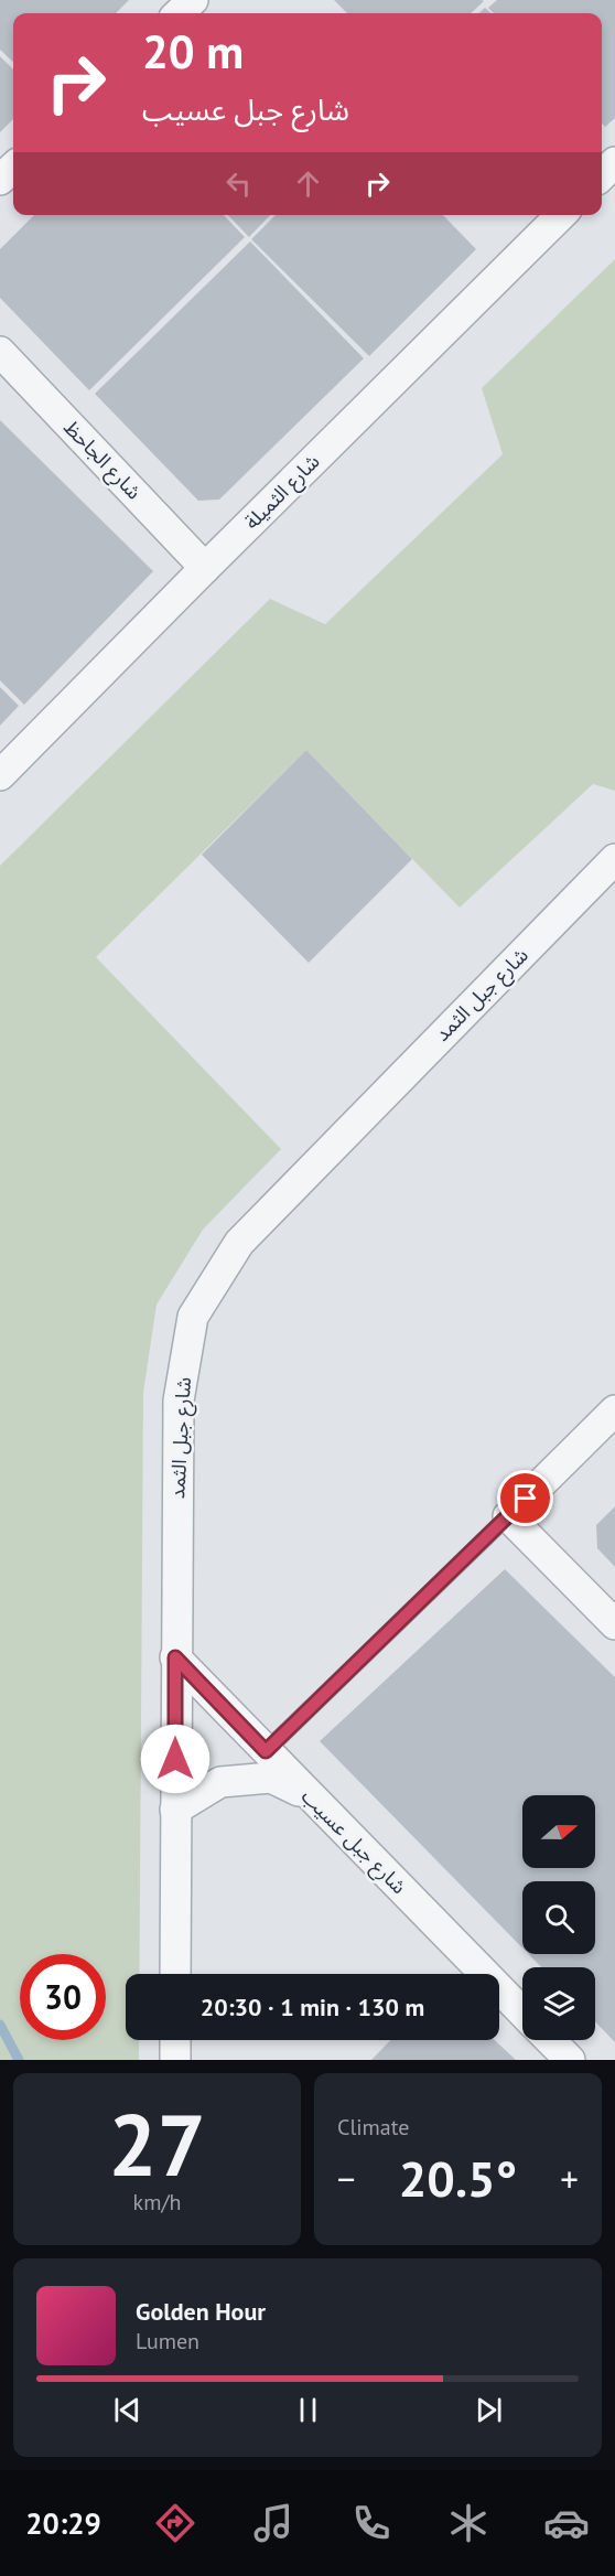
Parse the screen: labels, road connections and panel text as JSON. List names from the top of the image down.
{
  "streets": {
    "street": [
      "شارع الجاحظ",
      "شارع الثميلة",
      "شارع جبل الثمد",
      "شارع جبل عسيب"
    ]
  },
  "crossings": [
    ["شارع الجاحظ", "شارع الثميلة"],
    ["شارع جبل الثمد", "شارع جبل عسيب"]
  ],
  "north": "right",
  "page": {
    "turn": ["20 m", "شارع جبل عسيب"],
    "limit": "30",
    "trip": "20:30 · 1 min · 130 m",
    "tile": [
      ["27", "km/h"],
      "Climate"
    ],
    "heat": ["−", "20.5°", "+"],
    "song": ["Golden Hour", "Lumen"],
    "tabs": "20:29"
  }
}
